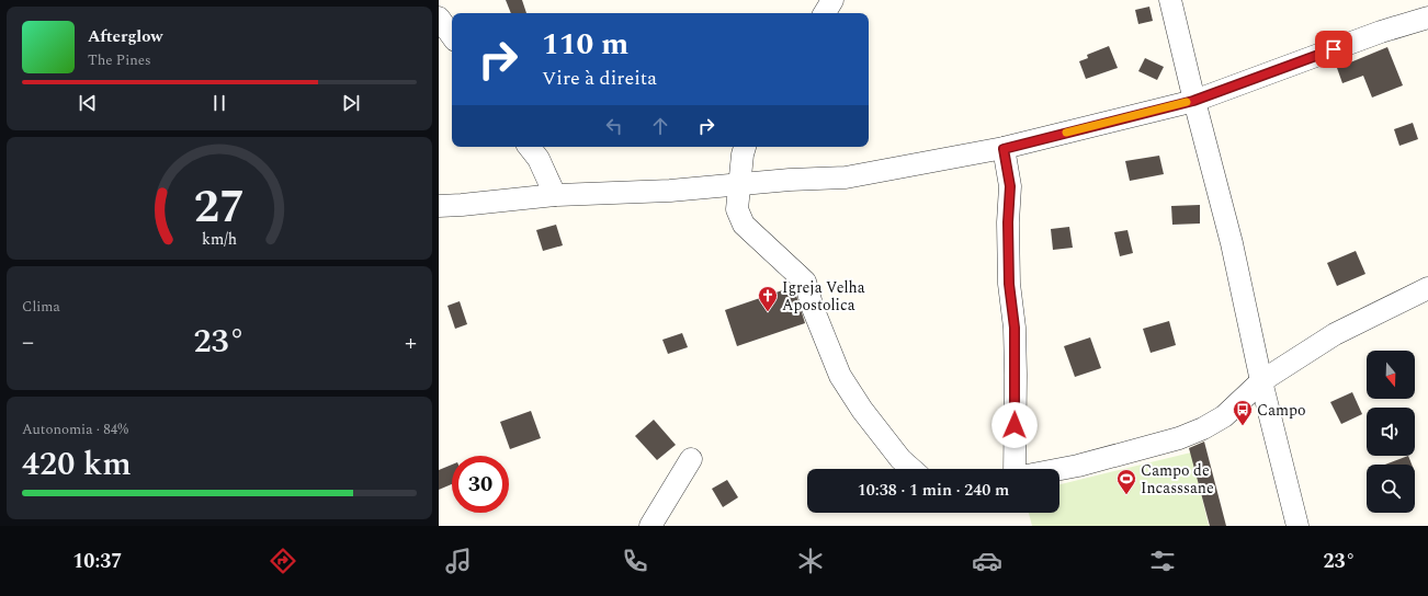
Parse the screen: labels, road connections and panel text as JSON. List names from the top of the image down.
{
  "places": {
    "church": ["Igreja Velha Apostolica"],
    "bus stop": ["Campo"],
    "sports": ["Campo de Incasssane"]
  },
  "north": "bottom",
  "page": {
    "turn": ["110 m", "Vire à direita"],
    "song": ["Afterglow", "The Pines"],
    "tile": [
      "Clima",
      ["Autonomia · 84%", "420 km"]
    ],
    "heat": ["−", "23°", "+"],
    "limit": "30",
    "trip": "10:38 · 1 min · 240 m",
    "tabs": ["10:37", "23°"],
    "gauge": ["27", "km/h"]
  }
}
